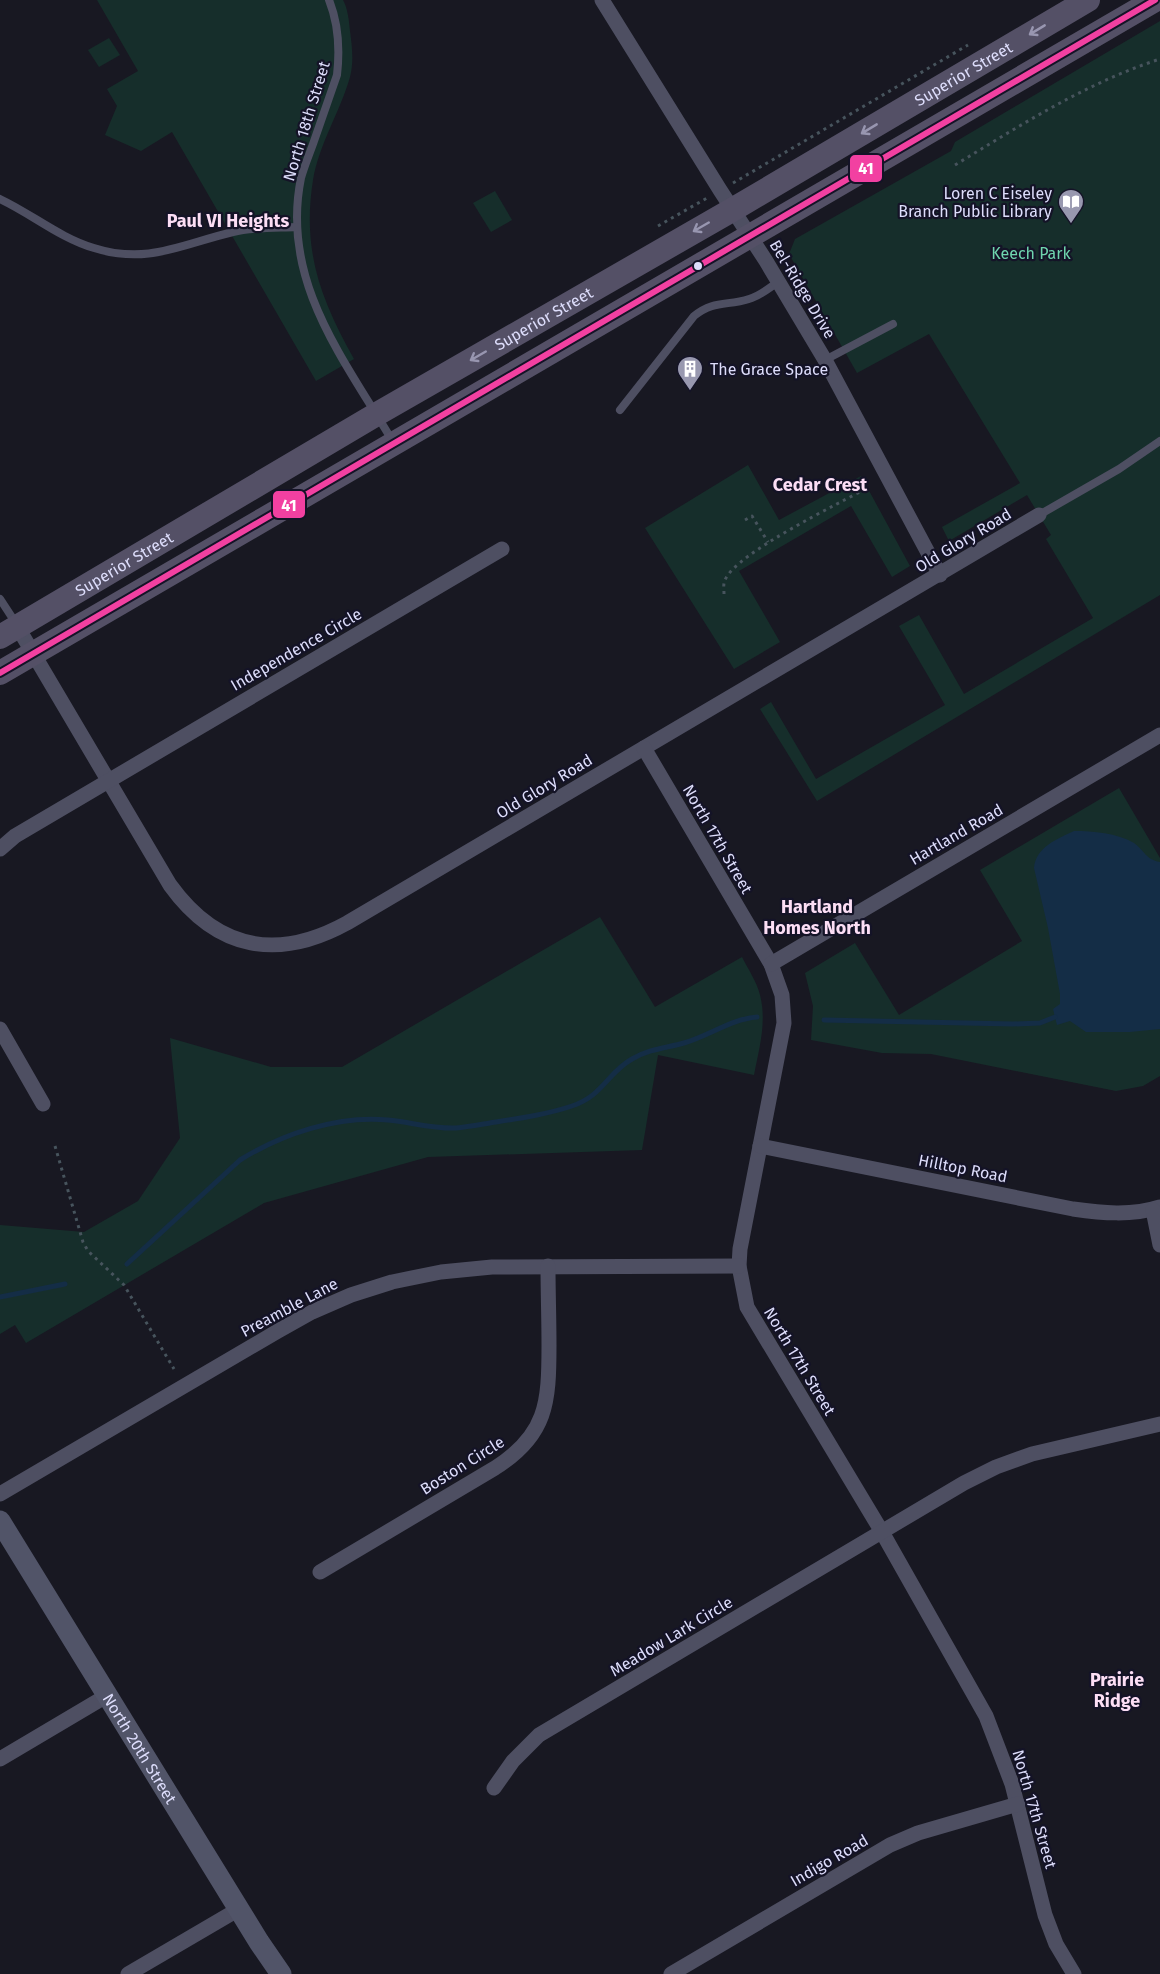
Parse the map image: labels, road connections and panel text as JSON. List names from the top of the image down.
{
  "streets": {
    "main road": ["Superior Street"],
    "street": [
      "Bel-Ridge Drive",
      "Old Glory Road",
      "Independence Circle",
      "Hartland Road",
      "North 17th Street",
      "Hilltop Road",
      "Preamble Lane",
      "Boston Circle",
      "Meadow Lark Circle",
      "North 20th Street",
      "Indigo Road"
    ],
    "lane": ["North 18th Street"]
  },
  "crossings": [
    ["Superior Street", "North 18th Street"],
    ["Superior Street", "Bel-Ridge Drive"],
    ["Superior Street", "Old Glory Road"],
    ["Bel-Ridge Drive", "Old Glory Road"],
    ["Old Glory Road", "Independence Circle"],
    ["Old Glory Road", "North 17th Street"],
    ["Hartland Road", "North 17th Street"],
    ["North 17th Street", "Hilltop Road"],
    ["North 17th Street", "Preamble Lane"],
    ["North 17th Street", "Meadow Lark Circle"],
    ["North 17th Street", "Indigo Road"],
    ["Preamble Lane", "Boston Circle"]
  ],
  "districts": [
    "Paul VI Heights",
    "Cedar Crest",
    "Hartland Homes North",
    "Prairie Ridge"
  ],
  "parks": ["Keech Park"],
  "places": {
    "library": ["Loren C Eiseley Branch Public Library"],
    "building": ["The Grace Space"]
  },
  "lines": ["transit line 41"]
}
